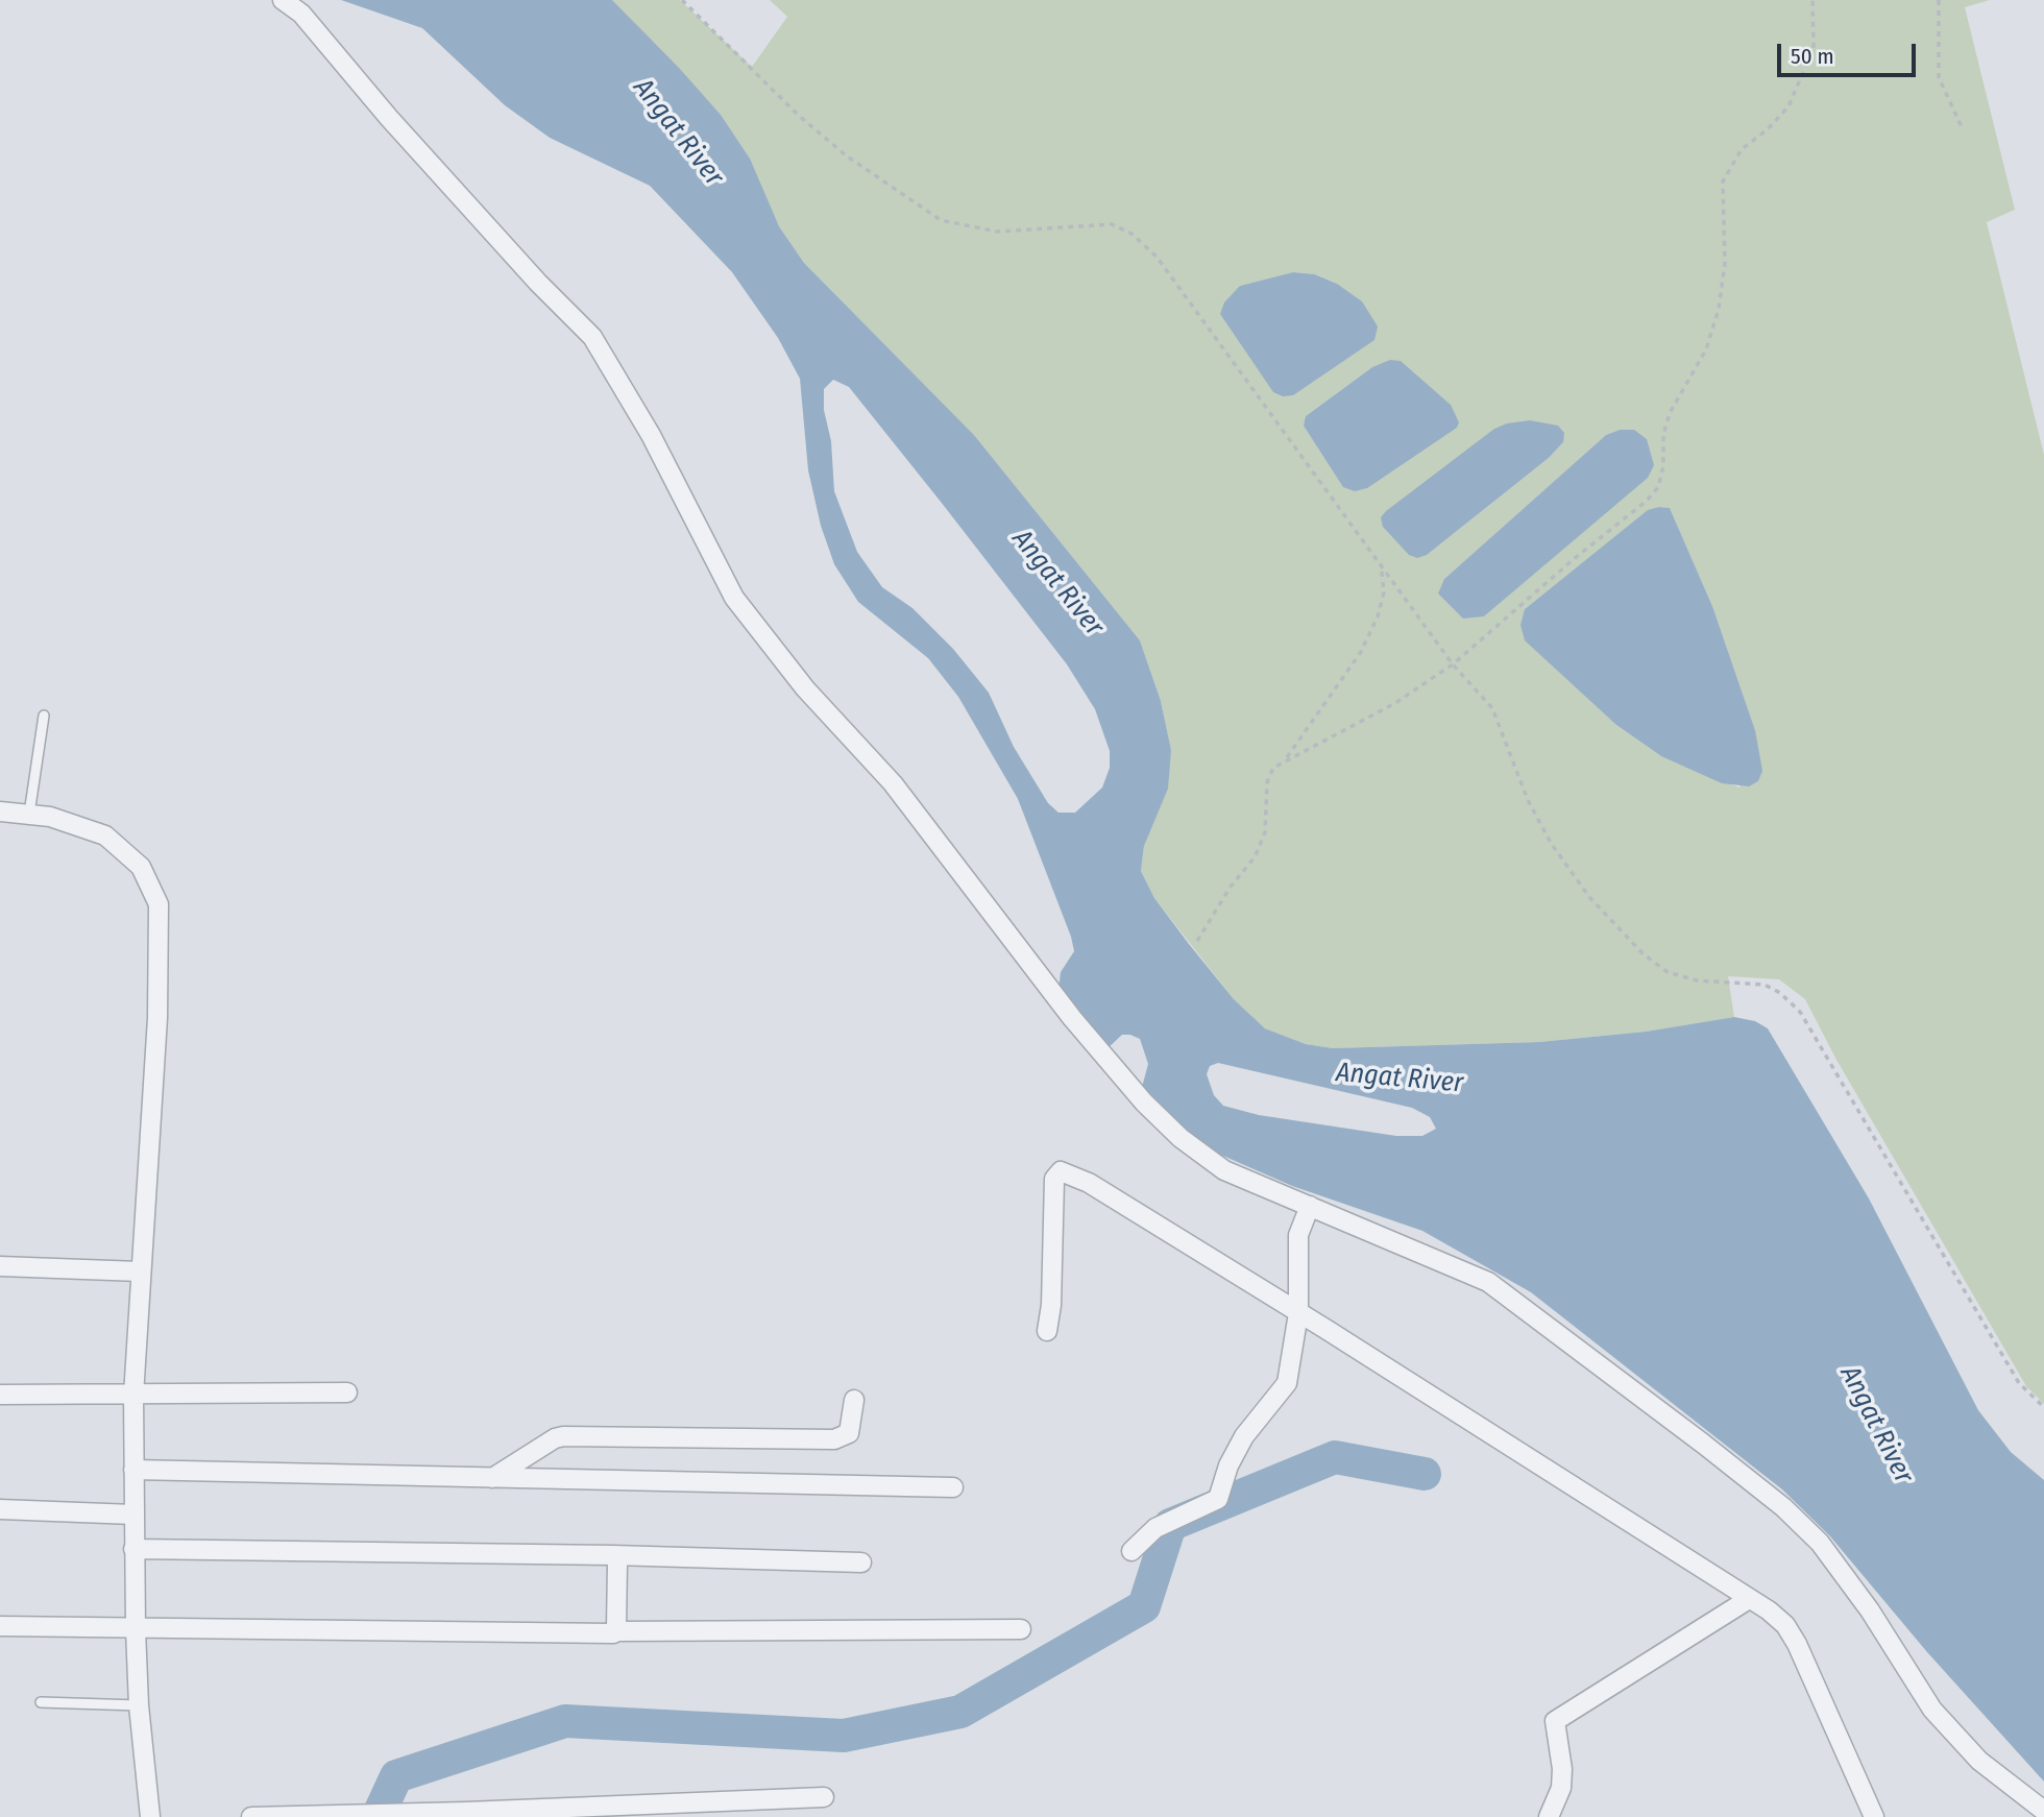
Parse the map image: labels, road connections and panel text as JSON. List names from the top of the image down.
{
  "water": ["Angat River"],
  "scale_bar": "50 m"
}
